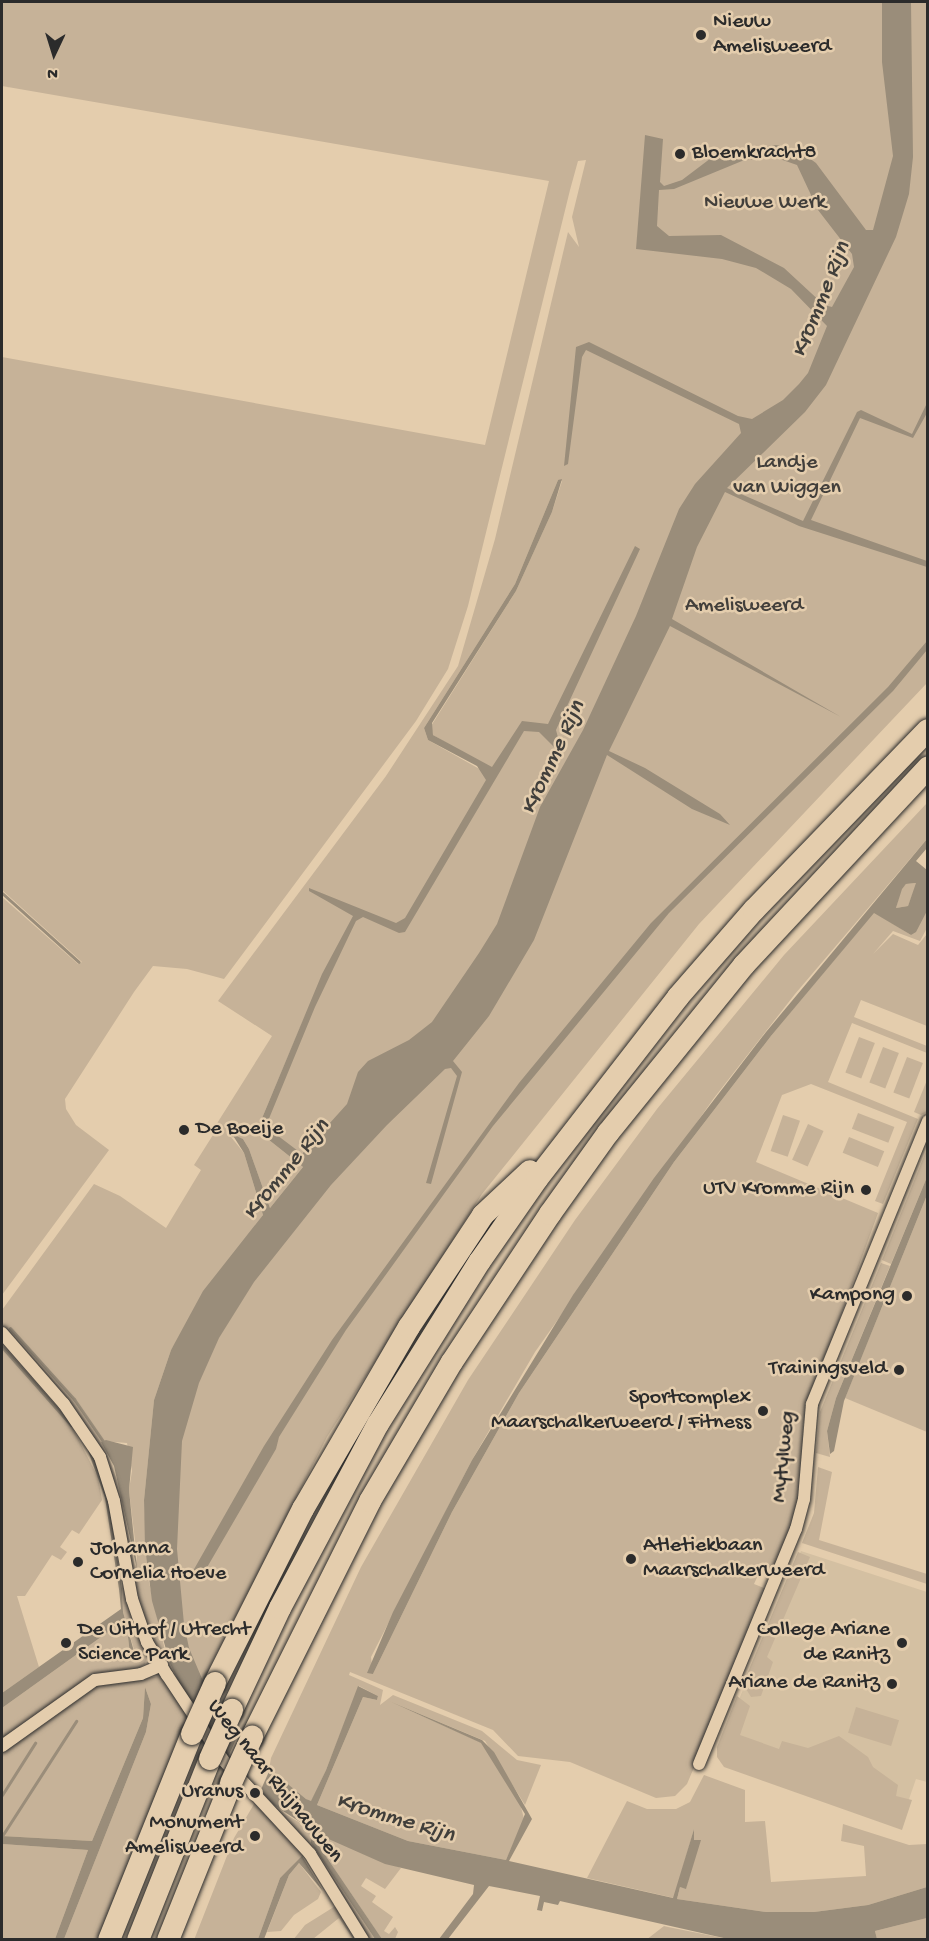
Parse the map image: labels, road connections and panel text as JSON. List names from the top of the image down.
{
  "streets": {
    "street": ["Mytylweg", "Weg naar Rhijnauwen"]
  },
  "water": ["Kromme Rijn"],
  "parks": ["Nieuwe Werk", "Landje van Wiggen", "Amelisweerd"],
  "places": [
    "Nieuw Amelisweerd",
    "Bloemkracht8",
    "De Boeije",
    "UTV Kromme Rijn",
    "Kampong",
    "Trainingsveld",
    "Sportcomplex Maarschalkerweerd / Fitness",
    "Atletiekbaan Maarschalkerweerd",
    "Johanna Cornelia Hoeve",
    "De Uithof / Utrecht Science Park",
    "College Ariane de Ranitz",
    "Ariane de Ranitz",
    "Uranus",
    "Monument Amelisweerd"
  ],
  "north": "bottom"
}
